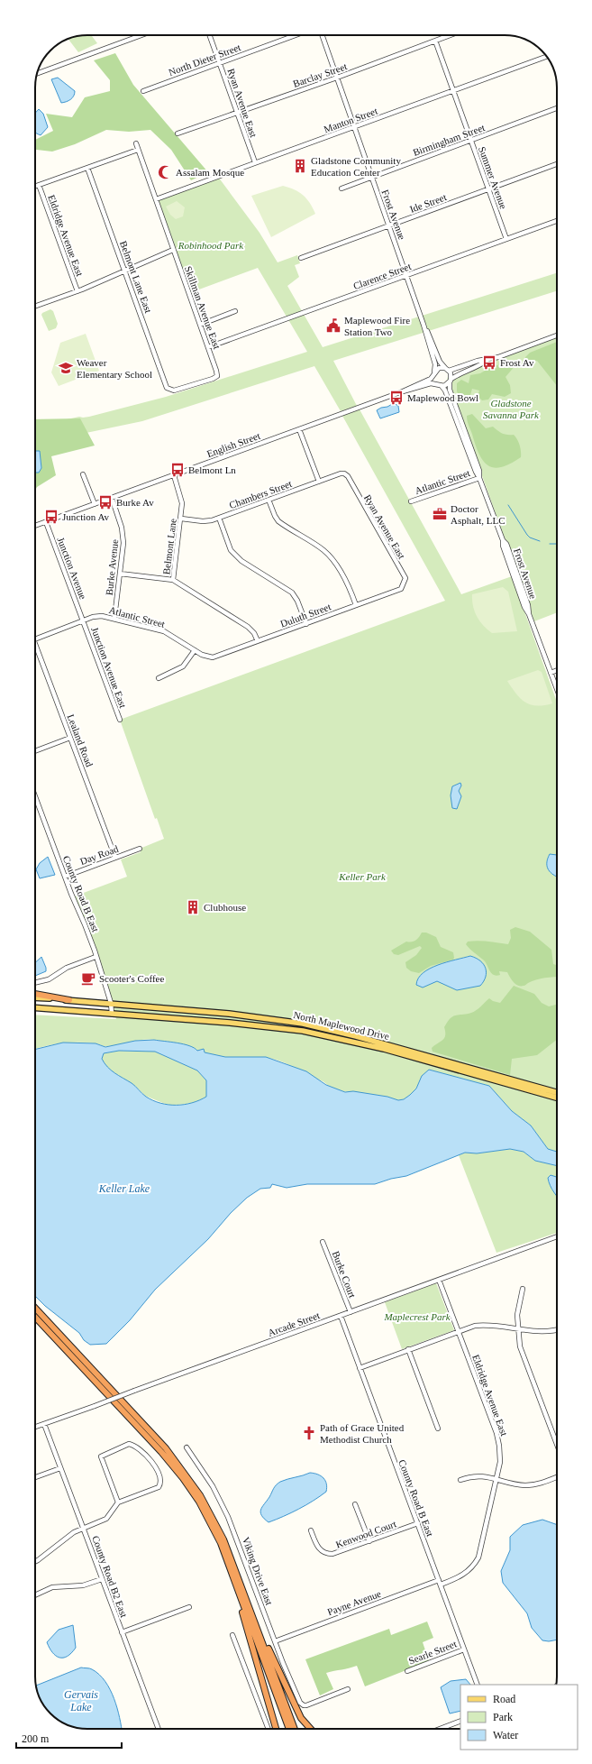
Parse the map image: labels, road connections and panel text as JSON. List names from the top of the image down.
{
  "streets": {
    "main road": ["North Maplewood Drive"],
    "street": [
      "North Dieter Street",
      "Barclay Street",
      "Ryan Avenue East",
      "Manton Street",
      "Birmingham Street",
      "Summer Avenue",
      "Ide Street",
      "Frost Avenue",
      "Eldridge Avenue East",
      "Clarence Street",
      "Belmont Lane East",
      "Skillman Avenue East",
      "English Street",
      "Atlantic Street",
      "Chambers Street",
      "Belmont Lane",
      "Burke Avenue",
      "Junction Avenue",
      "Duluth Street",
      "Junction Avenue East",
      "Lealand Road",
      "Day Road",
      "County Road B East",
      "Burke Court",
      "Arcade Street",
      "Kenwood Court",
      "Viking Drive East",
      "County Road B2 East",
      "Payne Avenue",
      "Searle Street"
    ]
  },
  "crossings": [
    ["North Dieter Street", "Ryan Avenue East"],
    ["Barclay Street", "Ryan Avenue East"],
    ["Barclay Street", "Summer Avenue"],
    ["Barclay Street", "Frost Avenue"],
    ["Ryan Avenue East", "Manton Street"],
    ["Ryan Avenue East", "Chambers Street"],
    ["Ryan Avenue East", "Duluth Street"],
    ["Manton Street", "Summer Avenue"],
    ["Manton Street", "Frost Avenue"],
    ["Manton Street", "Skillman Avenue East"],
    ["Birmingham Street", "Summer Avenue"],
    ["Birmingham Street", "Frost Avenue"],
    ["Summer Avenue", "Ide Street"],
    ["Summer Avenue", "Clarence Street"],
    ["Ide Street", "Frost Avenue"],
    ["Frost Avenue", "Clarence Street"],
    ["Frost Avenue", "English Street"],
    ["Frost Avenue", "Atlantic Street"],
    ["Eldridge Avenue East", "County Road B East"],
    ["Eldridge Avenue East", "Arcade Street"],
    ["Clarence Street", "Skillman Avenue East"],
    ["Belmont Lane East", "Skillman Avenue East"],
    ["English Street", "Belmont Lane"],
    ["English Street", "Burke Avenue"],
    ["English Street", "Junction Avenue"],
    ["Atlantic Street", "Burke Avenue"],
    ["Atlantic Street", "Junction Avenue"],
    ["Atlantic Street", "Duluth Street"],
    ["Atlantic Street", "Junction Avenue East"],
    ["Chambers Street", "Belmont Lane"],
    ["Belmont Lane", "Duluth Street"],
    ["Junction Avenue", "Junction Avenue East"],
    ["Lealand Road", "Day Road"],
    ["Day Road", "County Road B East"],
    ["County Road B East", "North Maplewood Drive"],
    ["County Road B East", "Arcade Street"],
    ["County Road B East", "Kenwood Court"],
    ["County Road B East", "Payne Avenue"],
    ["County Road B East", "Searle Street"],
    ["Burke Court", "Arcade Street"],
    ["Arcade Street", "County Road B2 East"],
    ["Viking Drive East", "Payne Avenue"]
  ],
  "water": ["Keller Lake", "Gervais Lake"],
  "parks": [
    "Robinhood Park",
    "Gladstone Savanna Park",
    "Keller Park",
    "Maplecrest Park"
  ],
  "places": {
    "building": ["Gladstone Community Education Center", "Clubhouse"],
    "mosque": ["Assalam Mosque"],
    "public building": ["Maplewood Fire Station Two"],
    "bus stop": [
      "Frost Av",
      "Maplewood Bowl",
      "Belmont Ln",
      "Burke Av",
      "Junction Av"
    ],
    "school or university": ["Weaver Elementary School"],
    "office": ["Doctor Asphalt, LLC"],
    "cafe": ["Scooter's Coffee"],
    "church": ["Path of Grace United Methodist Church"]
  },
  "legend": ["Road", "Park", "Water"],
  "scale_bar": "200 m"
}
